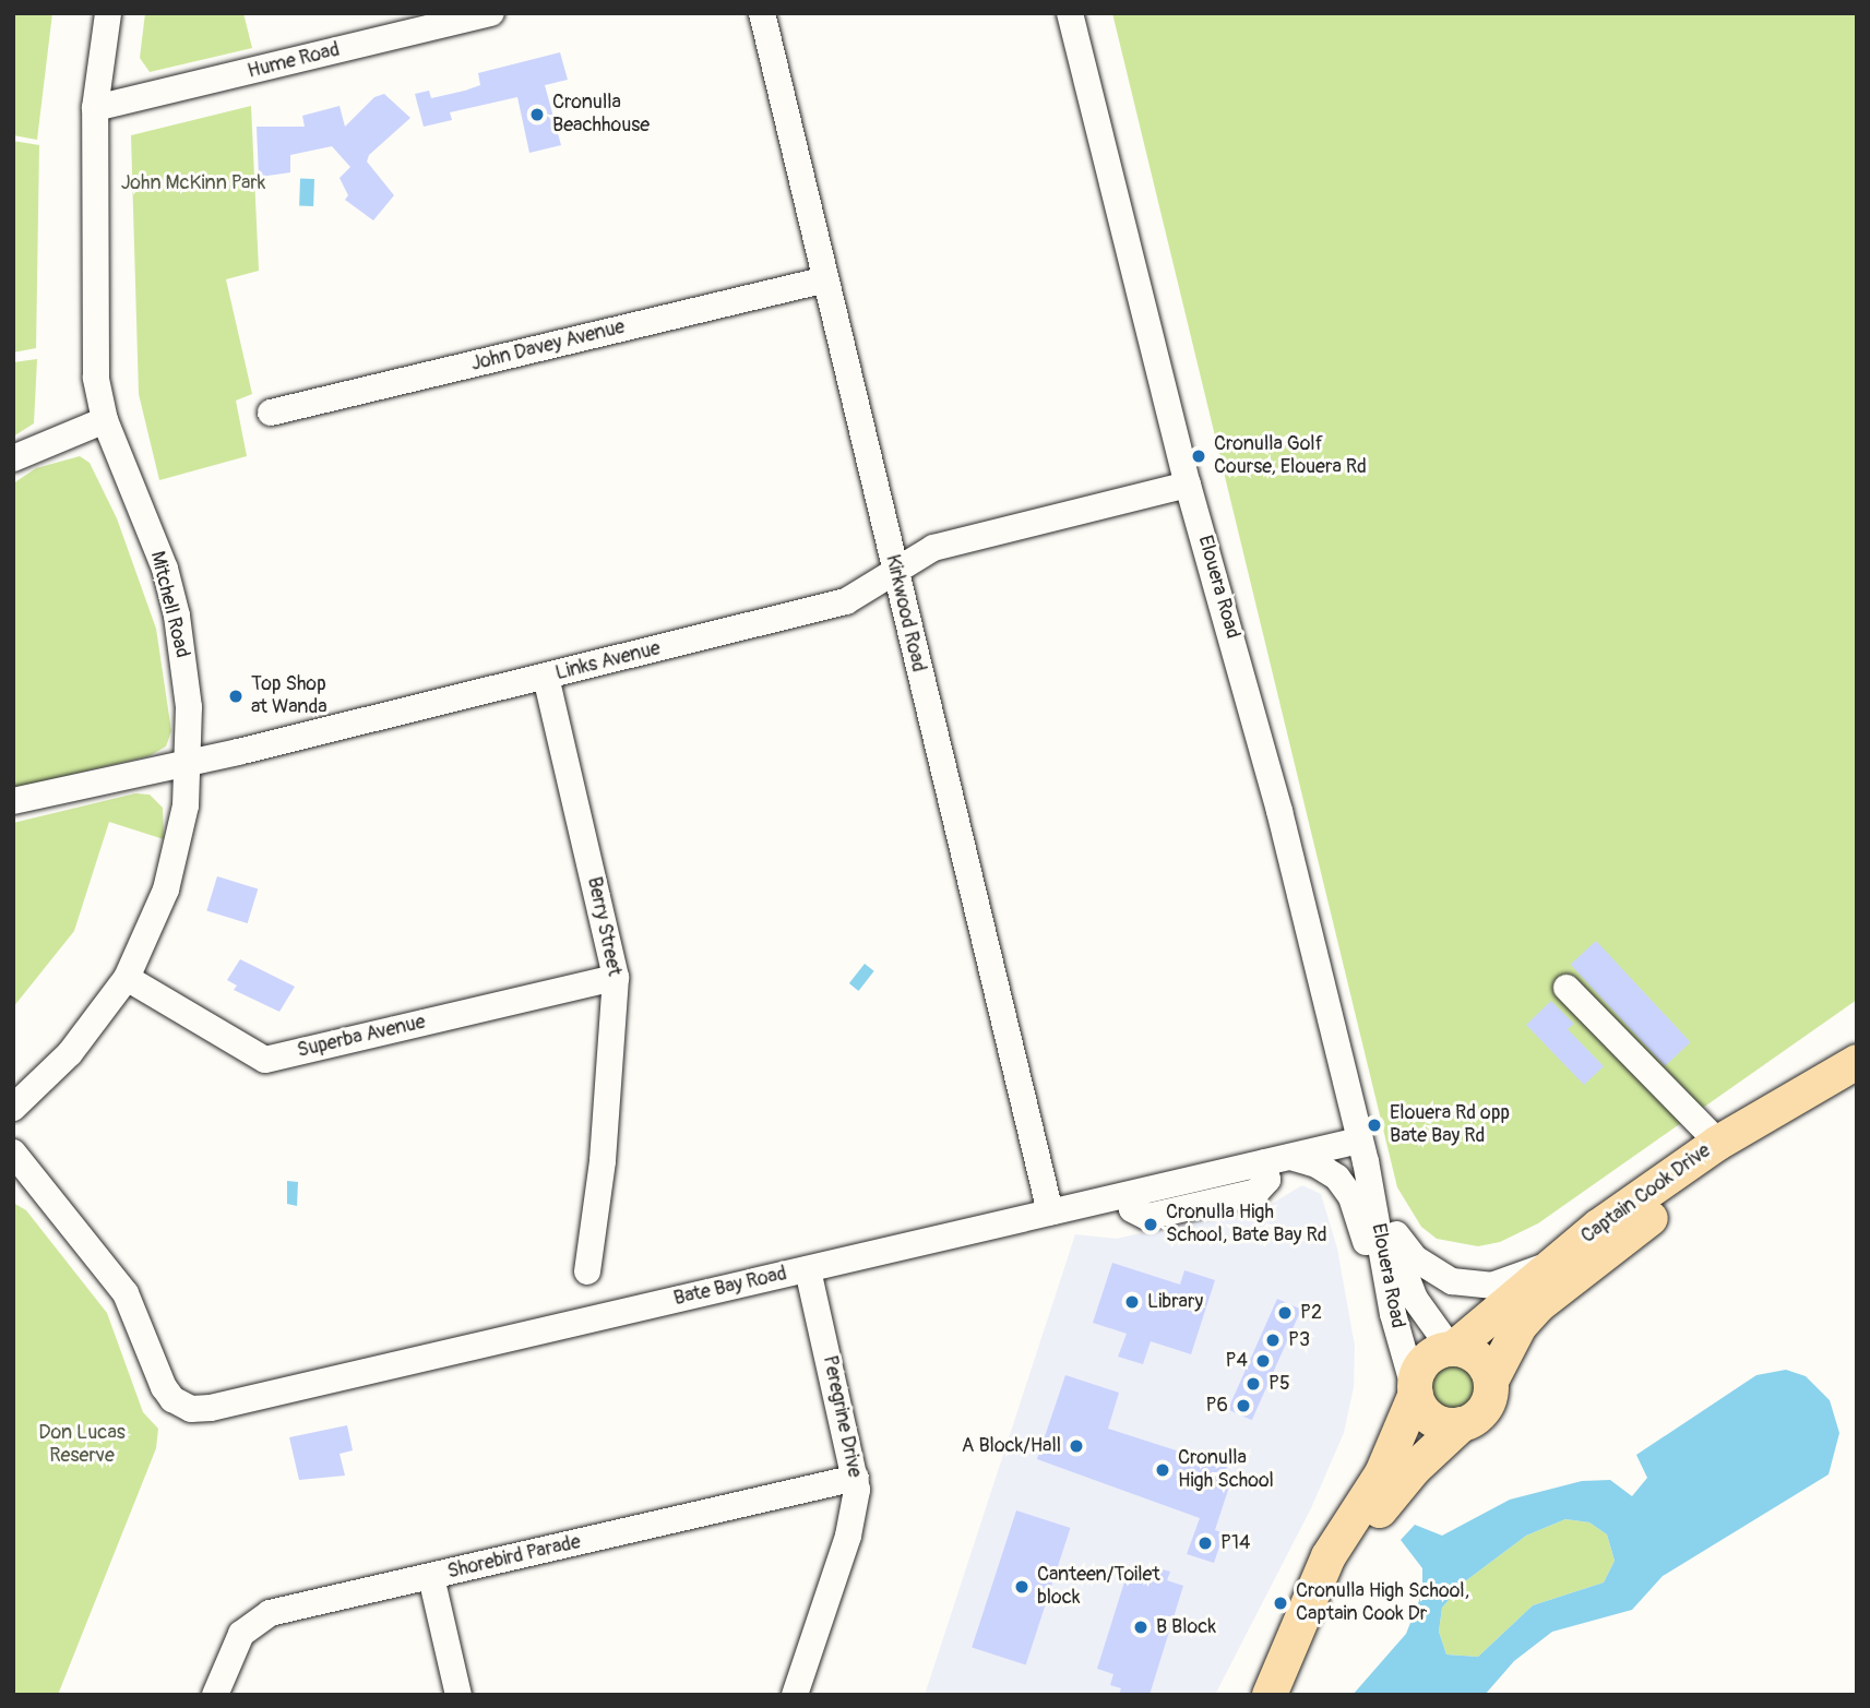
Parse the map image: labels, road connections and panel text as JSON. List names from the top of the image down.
{
  "streets": {
    "main road": ["Captain Cook Drive"],
    "street": [
      "Hume Road",
      "John Davey Avenue",
      "Elouera Road",
      "Mitchell Road",
      "Kirkwood Road",
      "Links Avenue",
      "Berry Street",
      "Superba Avenue",
      "Bate Bay Road",
      "Peregrine Drive",
      "Shorebird Parade"
    ]
  },
  "crossings": [
    ["Hume Road", "Mitchell Road"],
    ["John Davey Avenue", "Kirkwood Road"],
    ["Elouera Road", "Links Avenue"],
    ["Elouera Road", "Captain Cook Drive"],
    ["Elouera Road", "Bate Bay Road"],
    ["Mitchell Road", "Links Avenue"],
    ["Mitchell Road", "Superba Avenue"],
    ["Kirkwood Road", "Links Avenue"],
    ["Kirkwood Road", "Bate Bay Road"],
    ["Links Avenue", "Berry Street"],
    ["Berry Street", "Superba Avenue"],
    ["Bate Bay Road", "Peregrine Drive"],
    ["Peregrine Drive", "Shorebird Parade"]
  ],
  "parks": ["John McKinn Park", "Don Lucas Reserve"],
  "places": [
    "Cronulla Beachhouse",
    "Cronulla Golf Course, Elouera Rd",
    "Top Shop at Wanda",
    "Elouera Rd opp Bate Bay Rd",
    "Cronulla High School, Bate Bay Rd",
    "Library",
    "P2",
    "P3",
    "P4",
    "P5",
    "P6",
    "A Block/Hall",
    "Cronulla High School",
    "P14",
    "Canteen/Toilet block",
    "Cronulla High School, Captain Cook Dr",
    "B Block"
  ]
}
